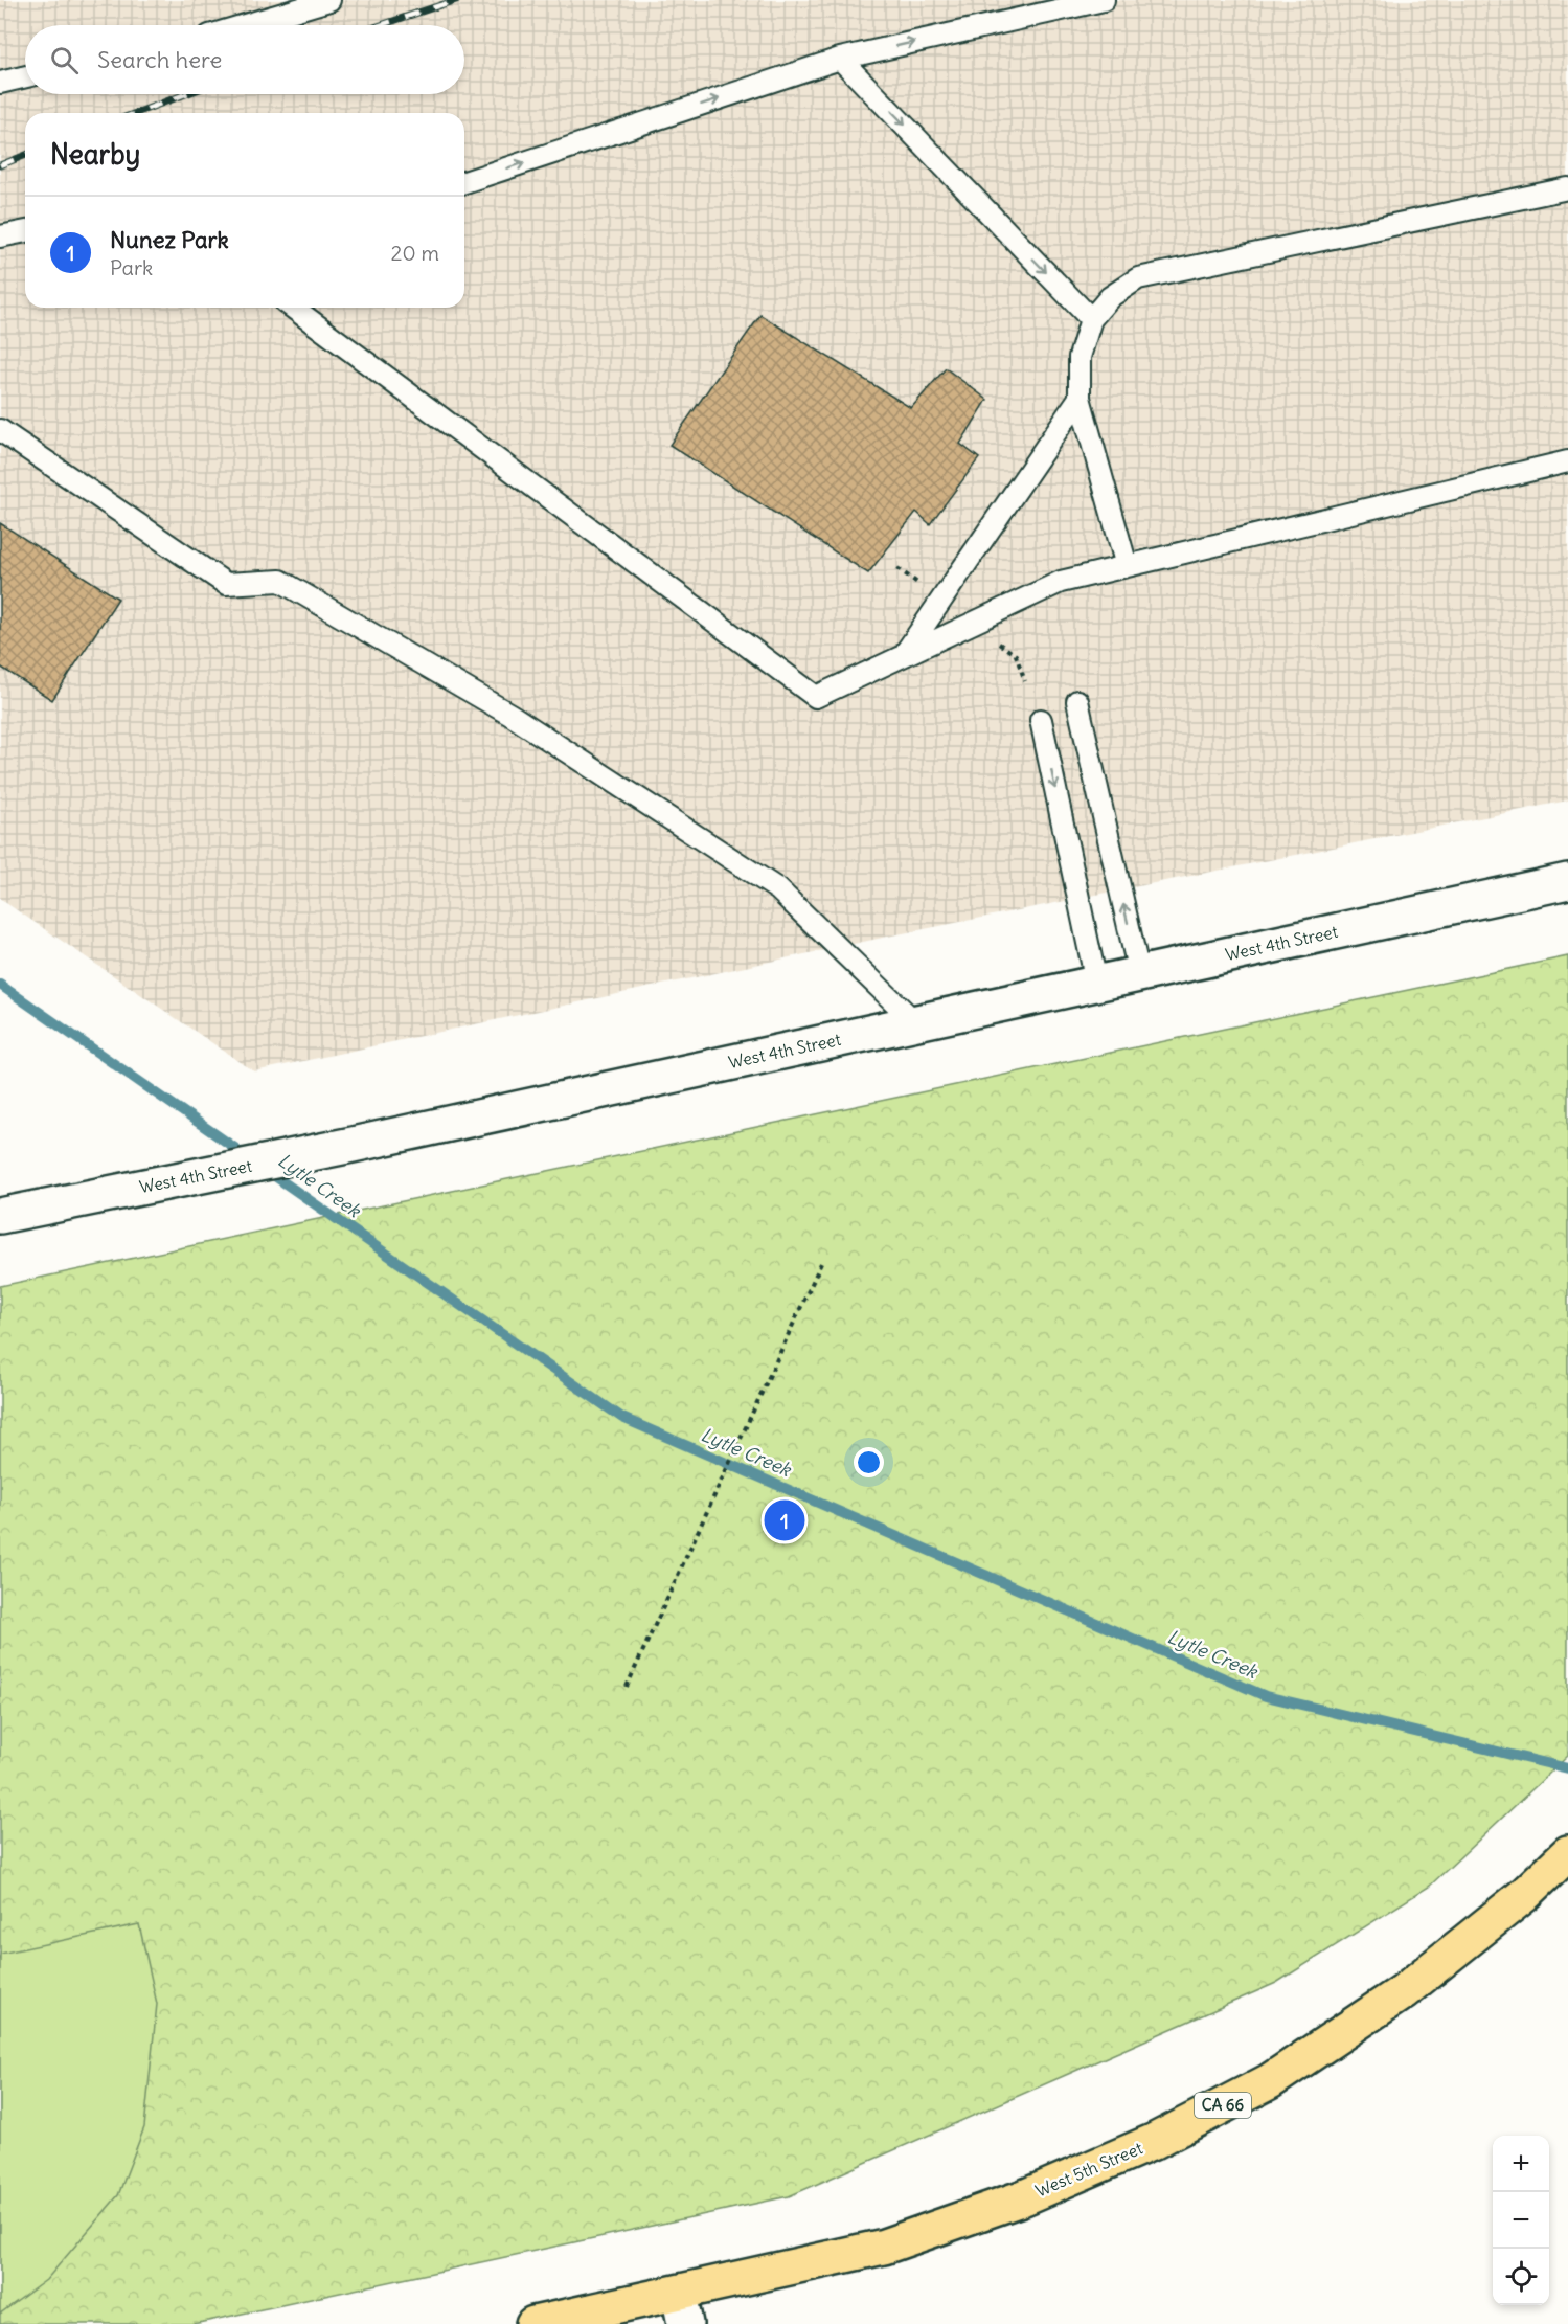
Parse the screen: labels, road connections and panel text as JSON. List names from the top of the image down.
{
  "streets": {
    "main road": ["CA 66", "West 5th Street"],
    "street": ["West 4th Street"]
  },
  "water": ["Lytle Creek"],
  "page": {
    "search": "Search here",
    "heading": "Nearby",
    "list": [
      {
        "mark": "1",
        "name": "Nunez Park",
        "note": "Park",
        "value": "20 m"
      }
    ],
    "pins": "1",
    "map_buttons": ["+", "−"]
  }
}
